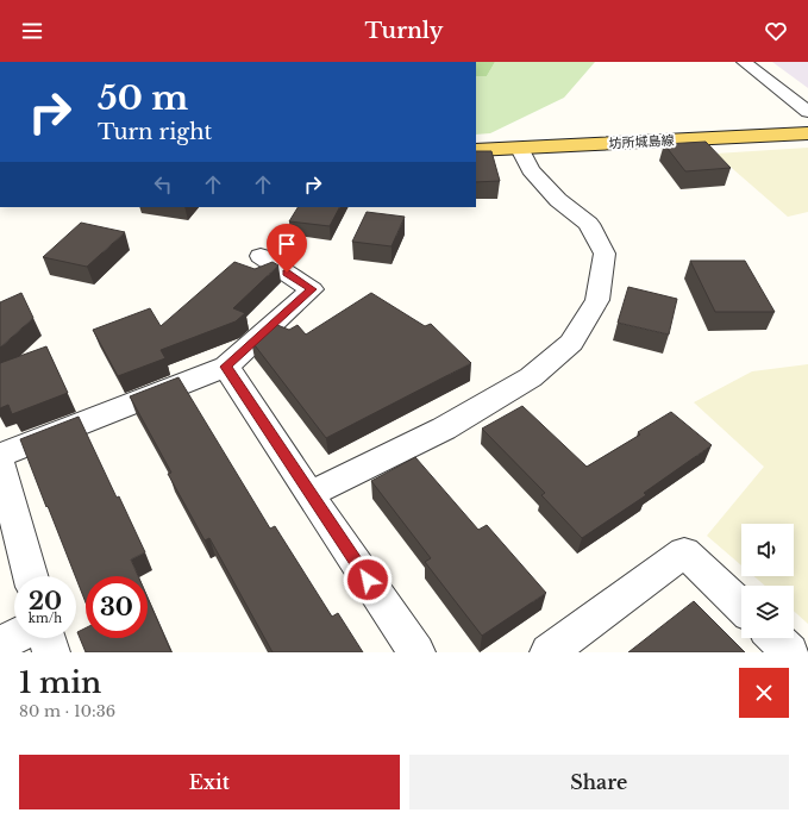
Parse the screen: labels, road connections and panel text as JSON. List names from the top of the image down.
{
  "streets": {
    "main road": ["坊所城島線"]
  },
  "page": {
    "header": "Turnly",
    "turn": ["50 m", "Turn right"],
    "speed": "20 km/h",
    "limit": "30",
    "heading": ["1 min", "80 m · 10:36"],
    "buttons": ["Exit", "Share"]
  }
}
